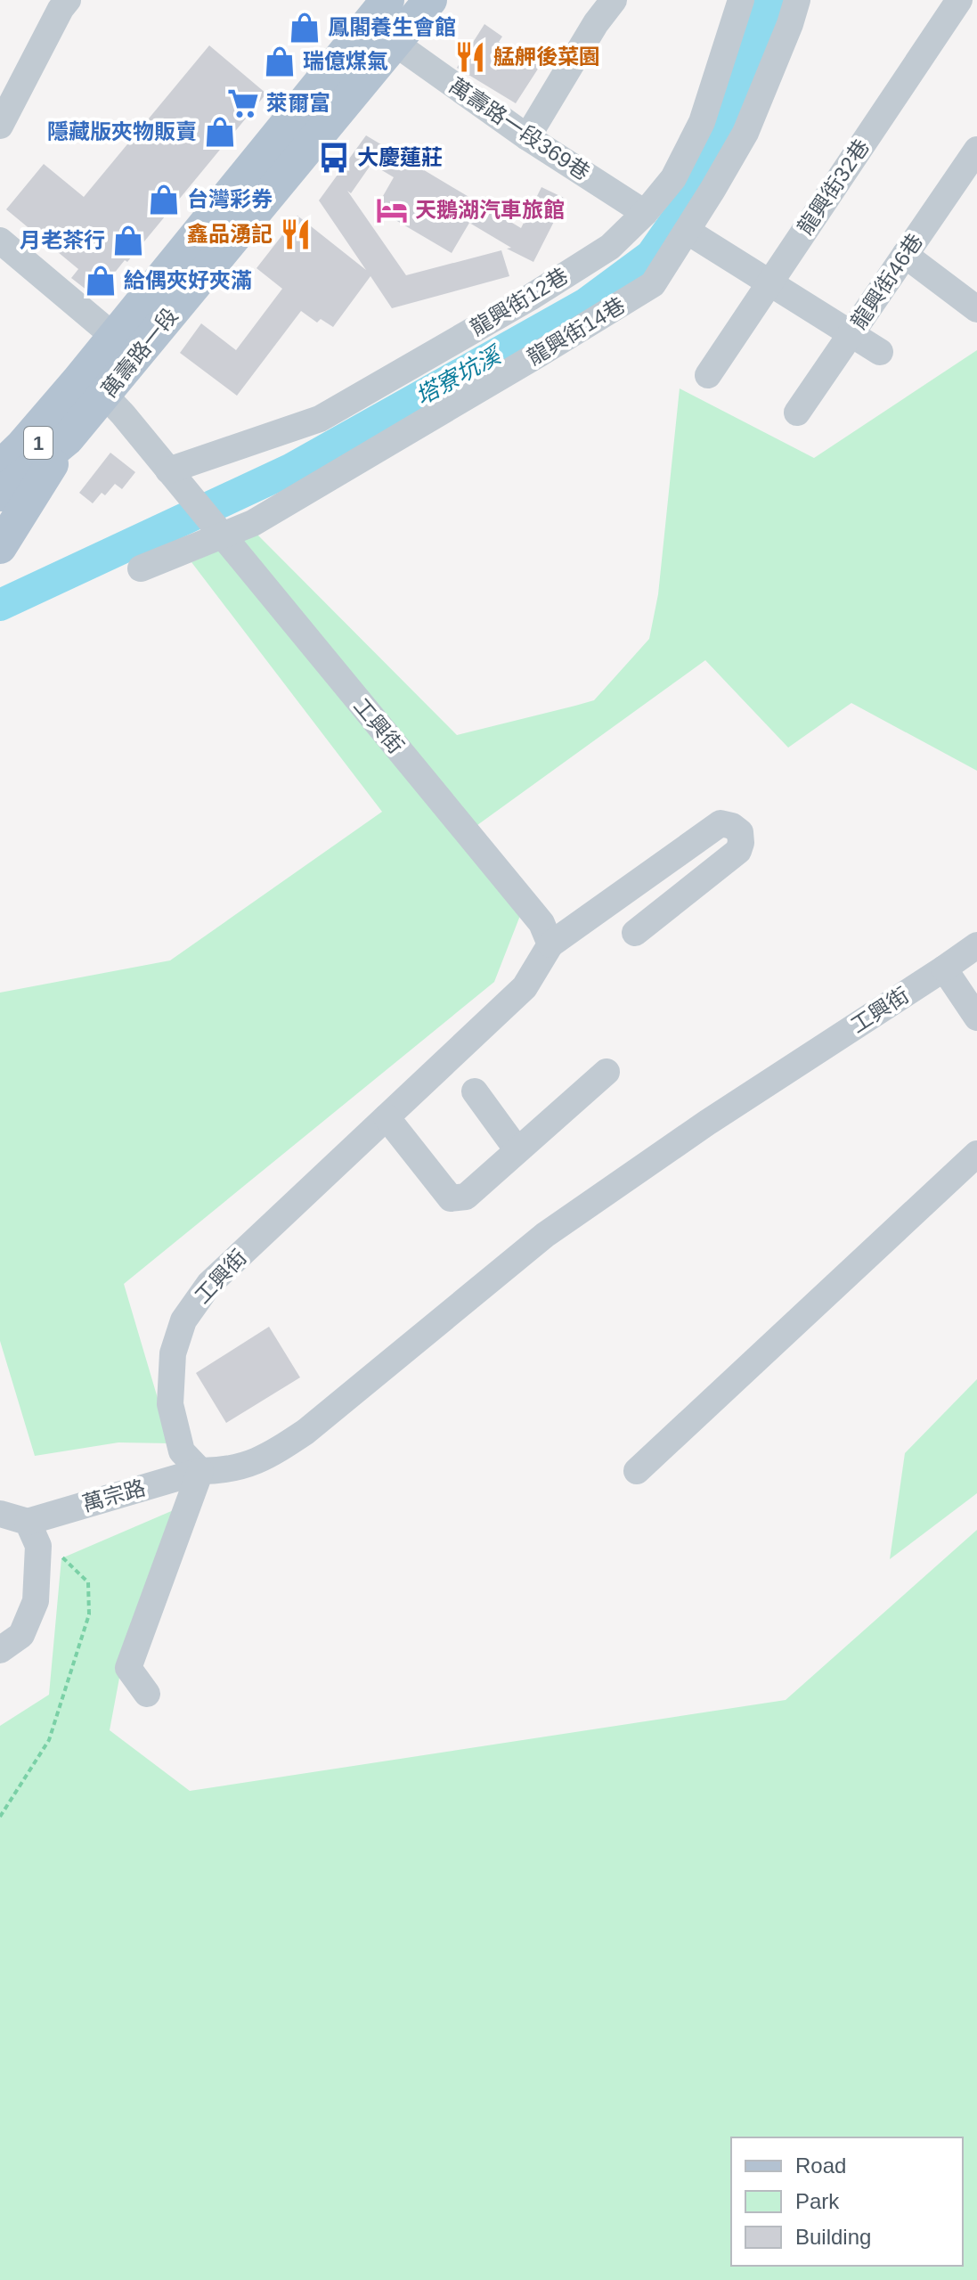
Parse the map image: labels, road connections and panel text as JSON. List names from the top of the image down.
{
  "streets": {
    "main road": ["萬壽路一段", "1"],
    "street": [
      "萬壽路一段369巷",
      "龍興街32巷",
      "龍興街46巷",
      "龍興街12巷",
      "龍興街14巷",
      "工興街",
      "萬宗路"
    ]
  },
  "crossings": [
    ["萬壽路一段369巷", "龍興街12巷"],
    ["萬壽路一段369巷", "萬壽路一段"],
    ["龍興街12巷", "工興街"],
    ["龍興街14巷", "工興街"],
    ["萬壽路一段", "1"],
    ["工興街", "萬宗路"]
  ],
  "water": ["塔寮坑溪"],
  "places": {
    "shop": [
      "鳳閣養生會館",
      "瑞億煤氣",
      "隱藏版夾物販賣",
      "台灣彩券",
      "月老茶行",
      "給偶夾好夾滿"
    ],
    "restaurant": ["艋舺後菜園", "鑫品湧記"],
    "supermarket": ["萊爾富"],
    "bus stop": ["大慶蓮莊"],
    "hotel": ["天鵝湖汽車旅館"]
  },
  "legend": ["Road", "Park", "Building"]
}
